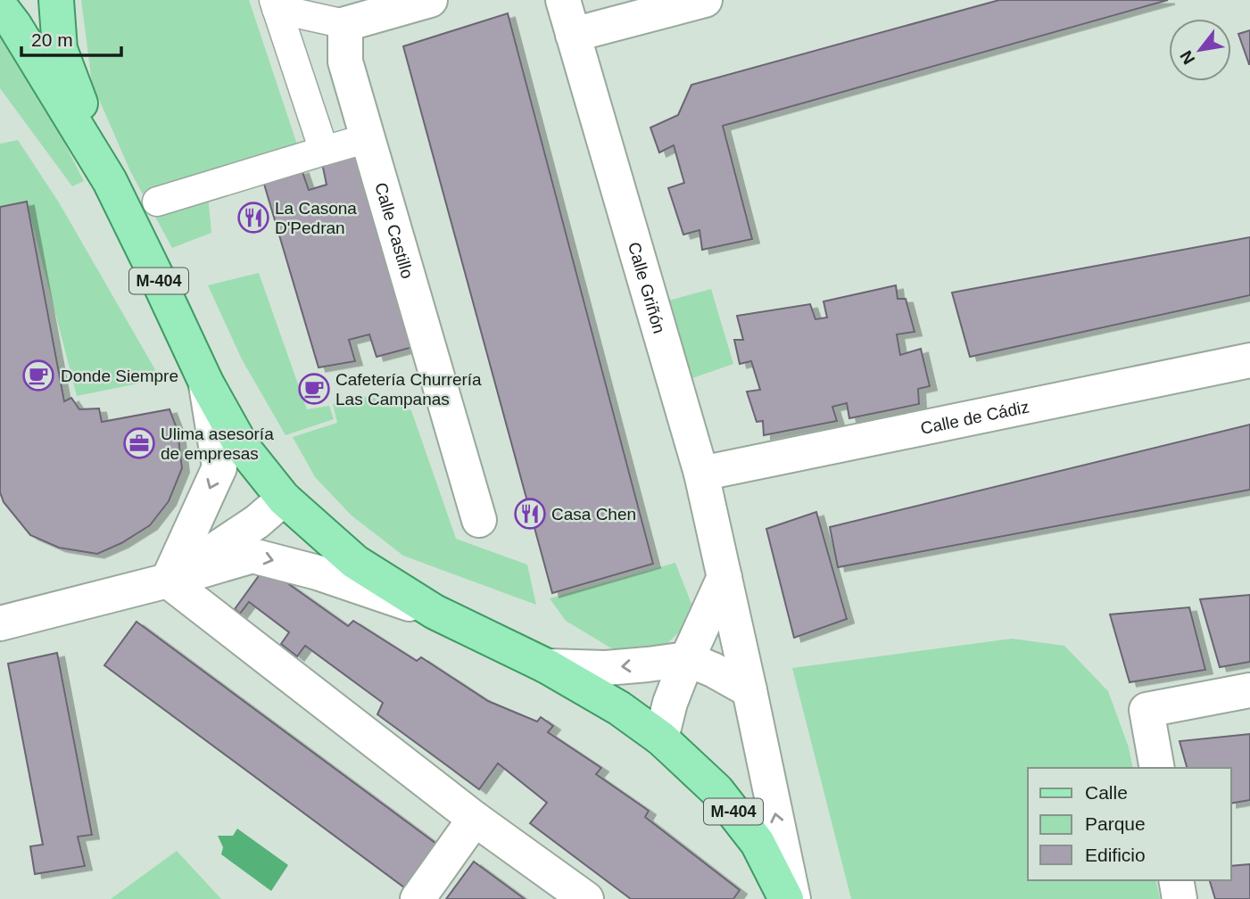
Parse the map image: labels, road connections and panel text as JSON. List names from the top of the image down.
{
  "streets": {
    "main road": ["M-404"],
    "street": ["Calle Castillo", "Calle Griñón", "Calle de Cádiz"]
  },
  "crossings": [
    ["Calle Griñón", "Calle de Cádiz"]
  ],
  "places": {
    "restaurant": ["La Casona D'Pedran", "Casa Chen"],
    "cafe": ["Donde Siempre", "Cafetería Churrería Las Campanas"],
    "office": ["Ulima asesoría de empresas"]
  },
  "legend": ["Calle", "Parque", "Edificio"],
  "scale_bar": "20 m",
  "north": "bottom left"
}
